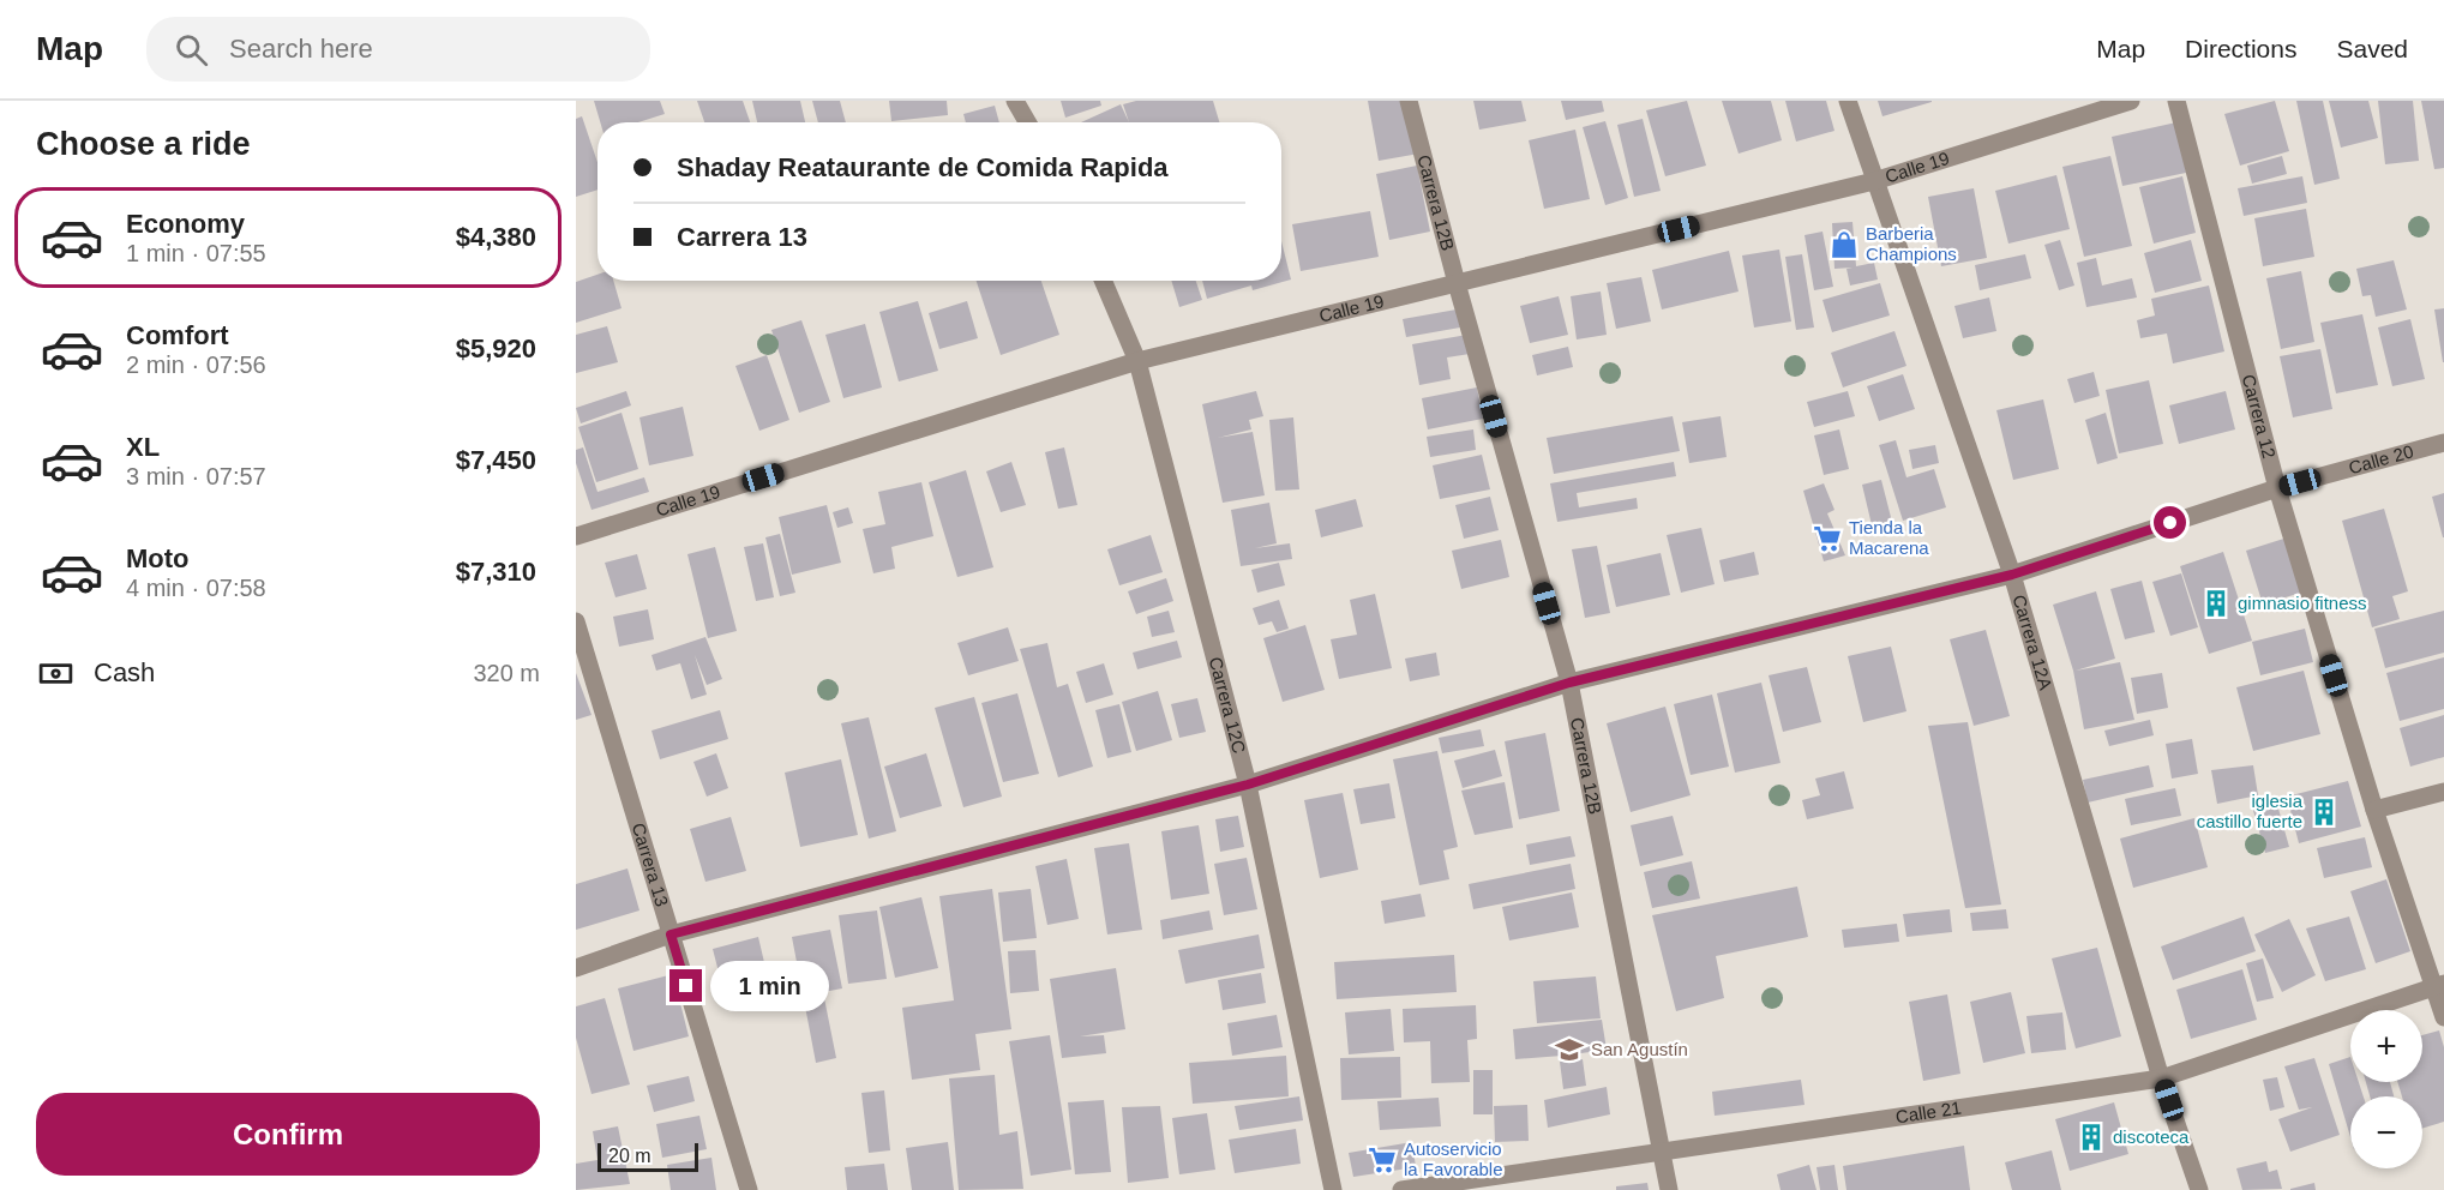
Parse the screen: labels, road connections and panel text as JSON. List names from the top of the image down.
{
  "streets": {
    "street": [
      "Calle 19",
      "Carrera 12B",
      "Carrera 12",
      "Calle 20",
      "Carrera 12A",
      "Carrera 12C",
      "Carrera 13",
      "Calle 21"
    ]
  },
  "crossings": [
    ["Calle 19", "Carrera 12B"],
    ["Calle 19", "Carrera 12A"],
    ["Calle 19", "Carrera 12C"],
    ["Carrera 12B", "Calle 20"],
    ["Carrera 12B", "Calle 21"],
    ["Carrera 12", "Calle 20"],
    ["Carrera 12", "Calle 21"],
    ["Calle 20", "Carrera 12A"],
    ["Calle 20", "Carrera 12C"],
    ["Calle 20", "Carrera 13"],
    ["Carrera 12A", "Calle 21"]
  ],
  "places": {
    "shop": ["Barberia Champions"],
    "supermarket": ["Tienda la Macarena", "Autoservicio la Favorable"],
    "building": ["gimnasio fitness", "iglesia castillo fuerte", "discoteca"],
    "school or university": ["San Agustín"]
  },
  "scale_bar": "20 m",
  "page": {
    "header": "Map",
    "search": "Search here",
    "nav": ["Map", "Directions", "Saved"],
    "heading": "Choose a ride",
    "banner": ["Shaday Reataurante de Comida Rapida", "Carrera 13"],
    "list": [
      {
        "name": "Economy",
        "note": "1 min · 07:55",
        "value": "$4,380"
      },
      {
        "name": "Comfort",
        "note": "2 min · 07:56",
        "value": "$5,920"
      },
      {
        "name": "XL",
        "note": "3 min · 07:57",
        "value": "$7,450"
      },
      {
        "name": "Moto",
        "note": "4 min · 07:58",
        "value": "$7,310"
      }
    ],
    "pay": ["Cash", "320 m"],
    "bubble": "1 min",
    "map_buttons": ["+", "−"],
    "buttons": "Confirm",
    "scale": "20 m"
  }
}
